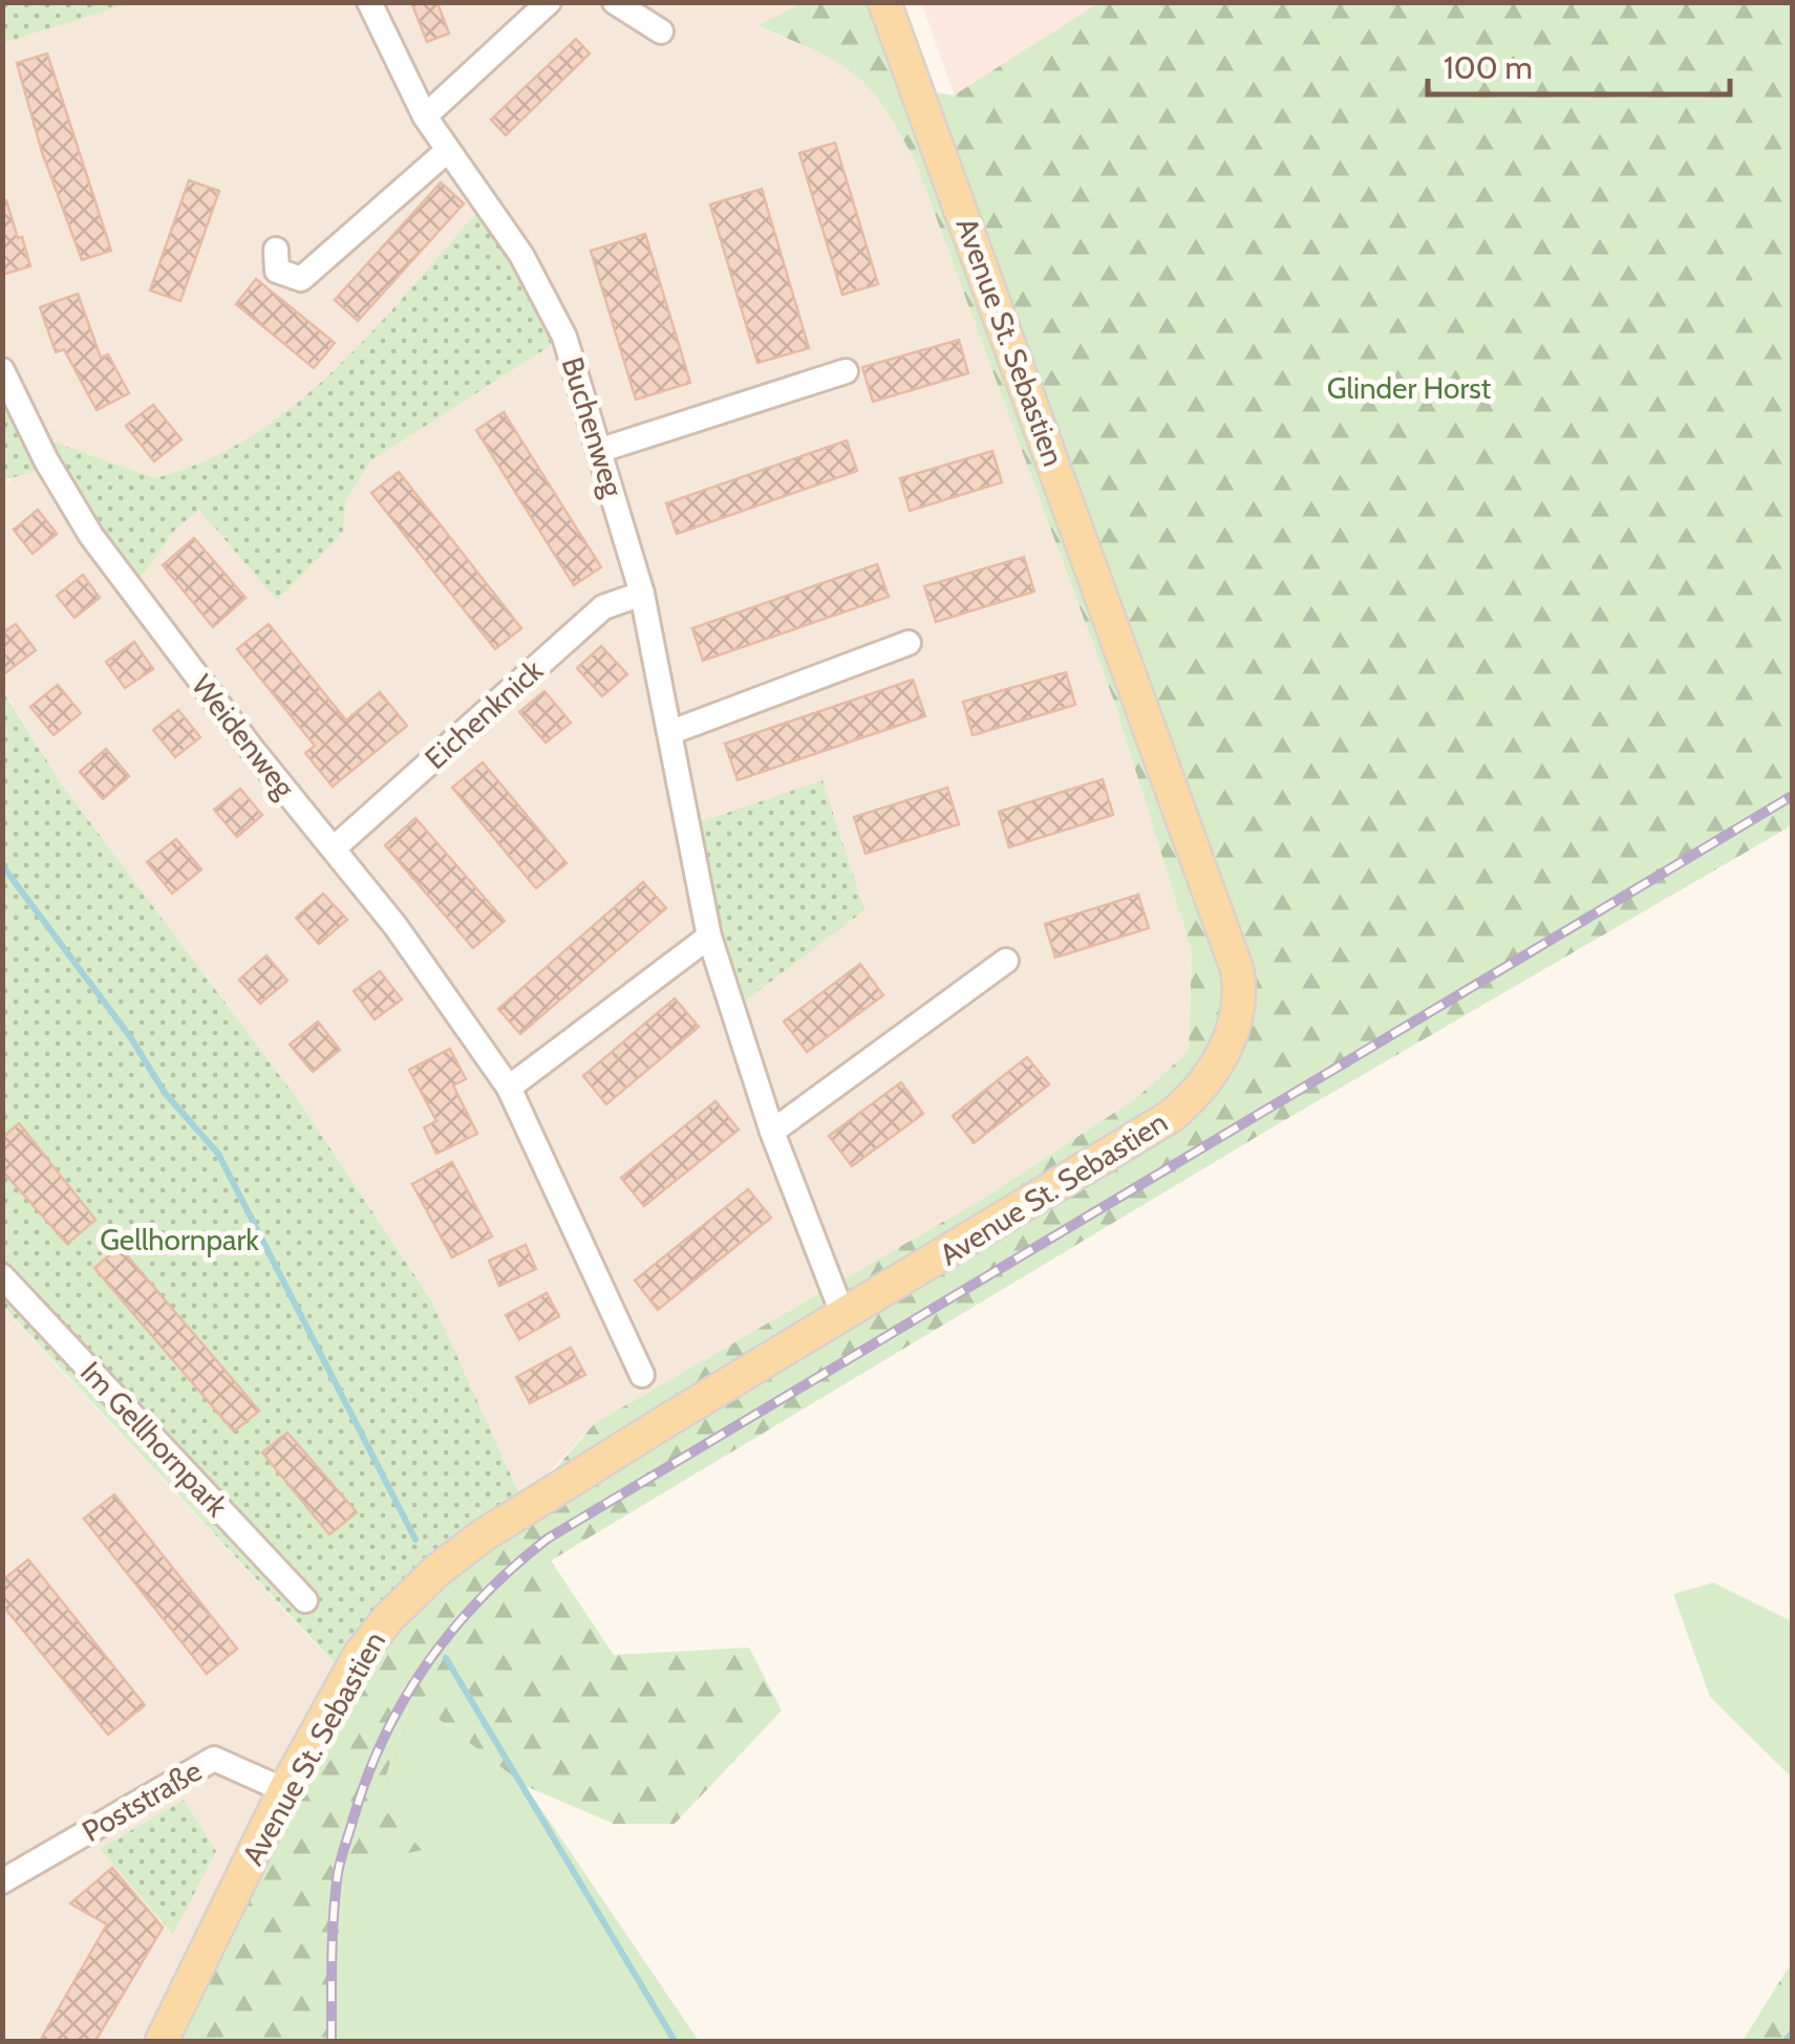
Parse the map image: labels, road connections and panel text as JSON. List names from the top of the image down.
{
  "streets": {
    "main road": ["Avenue St. Sebastien"],
    "street": [
      "Buchenweg",
      "Eichenknick",
      "Weidenweg",
      "Im Gellhornpark",
      "Poststraße"
    ]
  },
  "crossings": [
    ["Avenue St. Sebastien", "Buchenweg"],
    ["Avenue St. Sebastien", "Poststraße"],
    ["Buchenweg", "Eichenknick"],
    ["Eichenknick", "Weidenweg"]
  ],
  "parks": ["Glinder Horst", "Gellhornpark"],
  "scale_bar": "100 m"
}
